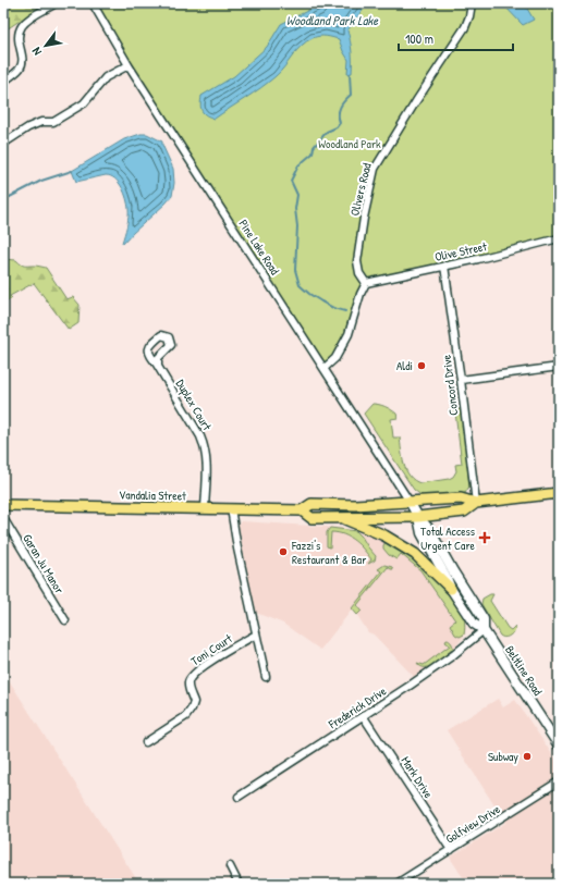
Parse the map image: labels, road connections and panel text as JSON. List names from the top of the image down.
{
  "streets": {
    "main road": ["Vandalia Street", "Beltline Road"],
    "street": [
      "Olivers Road",
      "Pine Lake Road",
      "Olive Street",
      "Concord Drive",
      "Duplex Court",
      "Garan Ju Manor",
      "Toni Court",
      "Frederick Drive",
      "Mark Drive",
      "Golfview Drive"
    ]
  },
  "crossings": [
    ["Olivers Road", "Olive Street"],
    ["Pine Lake Road", "Vandalia Street"],
    ["Pine Lake Road", "Beltline Road"],
    ["Olive Street", "Concord Drive"],
    ["Concord Drive", "Vandalia Street"],
    ["Duplex Court", "Vandalia Street"],
    ["Vandalia Street", "Beltline Road"],
    ["Beltline Road", "Frederick Drive"],
    ["Frederick Drive", "Mark Drive"],
    ["Mark Drive", "Golfview Drive"]
  ],
  "water": ["Woodland Park Lake"],
  "parks": ["Woodland Park"],
  "places": {
    "other": ["Aldi", "Fazzi's Restaurant & Bar", "Subway"],
    "health": ["Total Access Urgent Care"]
  },
  "scale_bar": "100 m",
  "north": "bottom left"
}
